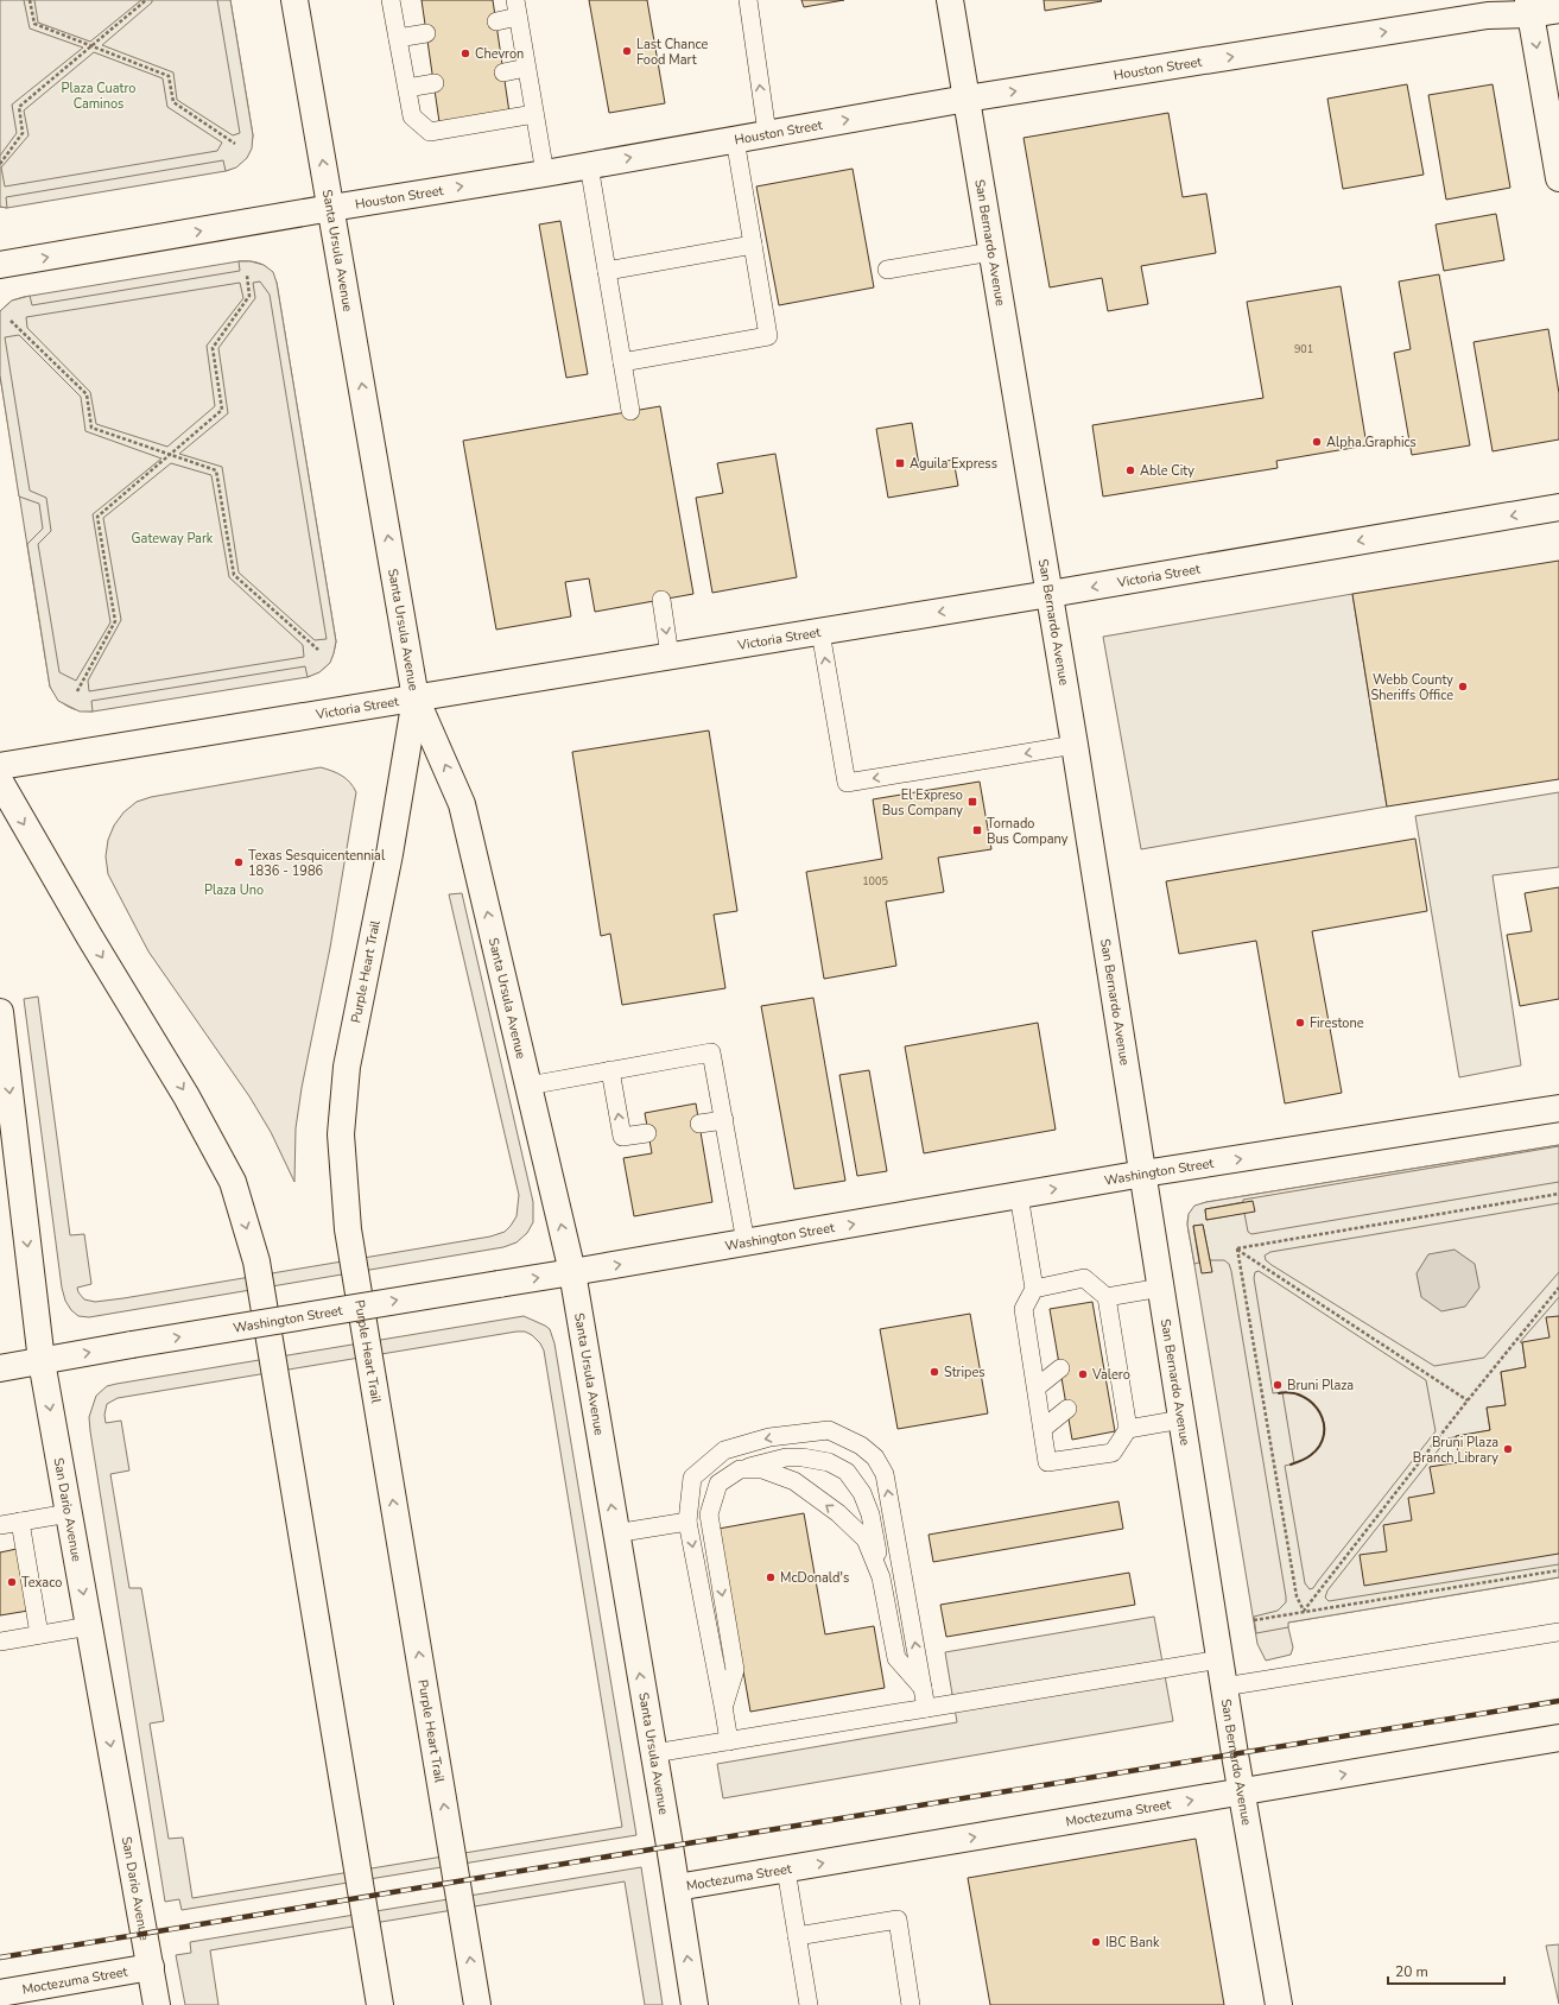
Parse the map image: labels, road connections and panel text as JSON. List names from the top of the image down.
{
  "streets": {
    "main road": [
      "Houston Street",
      "San Bernardo Avenue",
      "Santa Ursula Avenue",
      "Victoria Street",
      "Purple Heart Trail",
      "Washington Street",
      "San Dario Avenue",
      "Moctezuma Street"
    ]
  },
  "crossings": [
    ["Houston Street", "San Bernardo Avenue"],
    ["Houston Street", "Santa Ursula Avenue"],
    ["San Bernardo Avenue", "Victoria Street"],
    ["San Bernardo Avenue", "Washington Street"],
    ["San Bernardo Avenue", "Moctezuma Street"],
    ["Santa Ursula Avenue", "Victoria Street"],
    ["Santa Ursula Avenue", "Purple Heart Trail"],
    ["Santa Ursula Avenue", "Washington Street"],
    ["Santa Ursula Avenue", "Moctezuma Street"],
    ["Victoria Street", "Purple Heart Trail"],
    ["Washington Street", "San Dario Avenue"],
    ["San Dario Avenue", "Moctezuma Street"]
  ],
  "one_way": [
    "Houston Street",
    "Santa Ursula Avenue",
    "Victoria Street",
    "Washington Street",
    "Moctezuma Street"
  ],
  "parks": ["Plaza Cuatro Caminos", "Gateway Park", "Plaza Uno"],
  "places": {
    "other": [
      "Last Chance Food Mart",
      "Chevron",
      "Alpha Graphics",
      "Able City",
      "Webb County Sheriffs Office",
      "Texas Sesquicentennial 1836 - 1986",
      "Firestone",
      "Stripes",
      "Valero",
      "Bruni Plaza",
      "Bruni Plaza Branch Library",
      "McDonald's",
      "Texaco",
      "IBC Bank"
    ],
    "transit": ["Aguila Express", "El Expreso Bus Company", "Tornado Bus Company"]
  },
  "house_numbers": ["901", "1005"],
  "scale_bar": "20 m"
}
